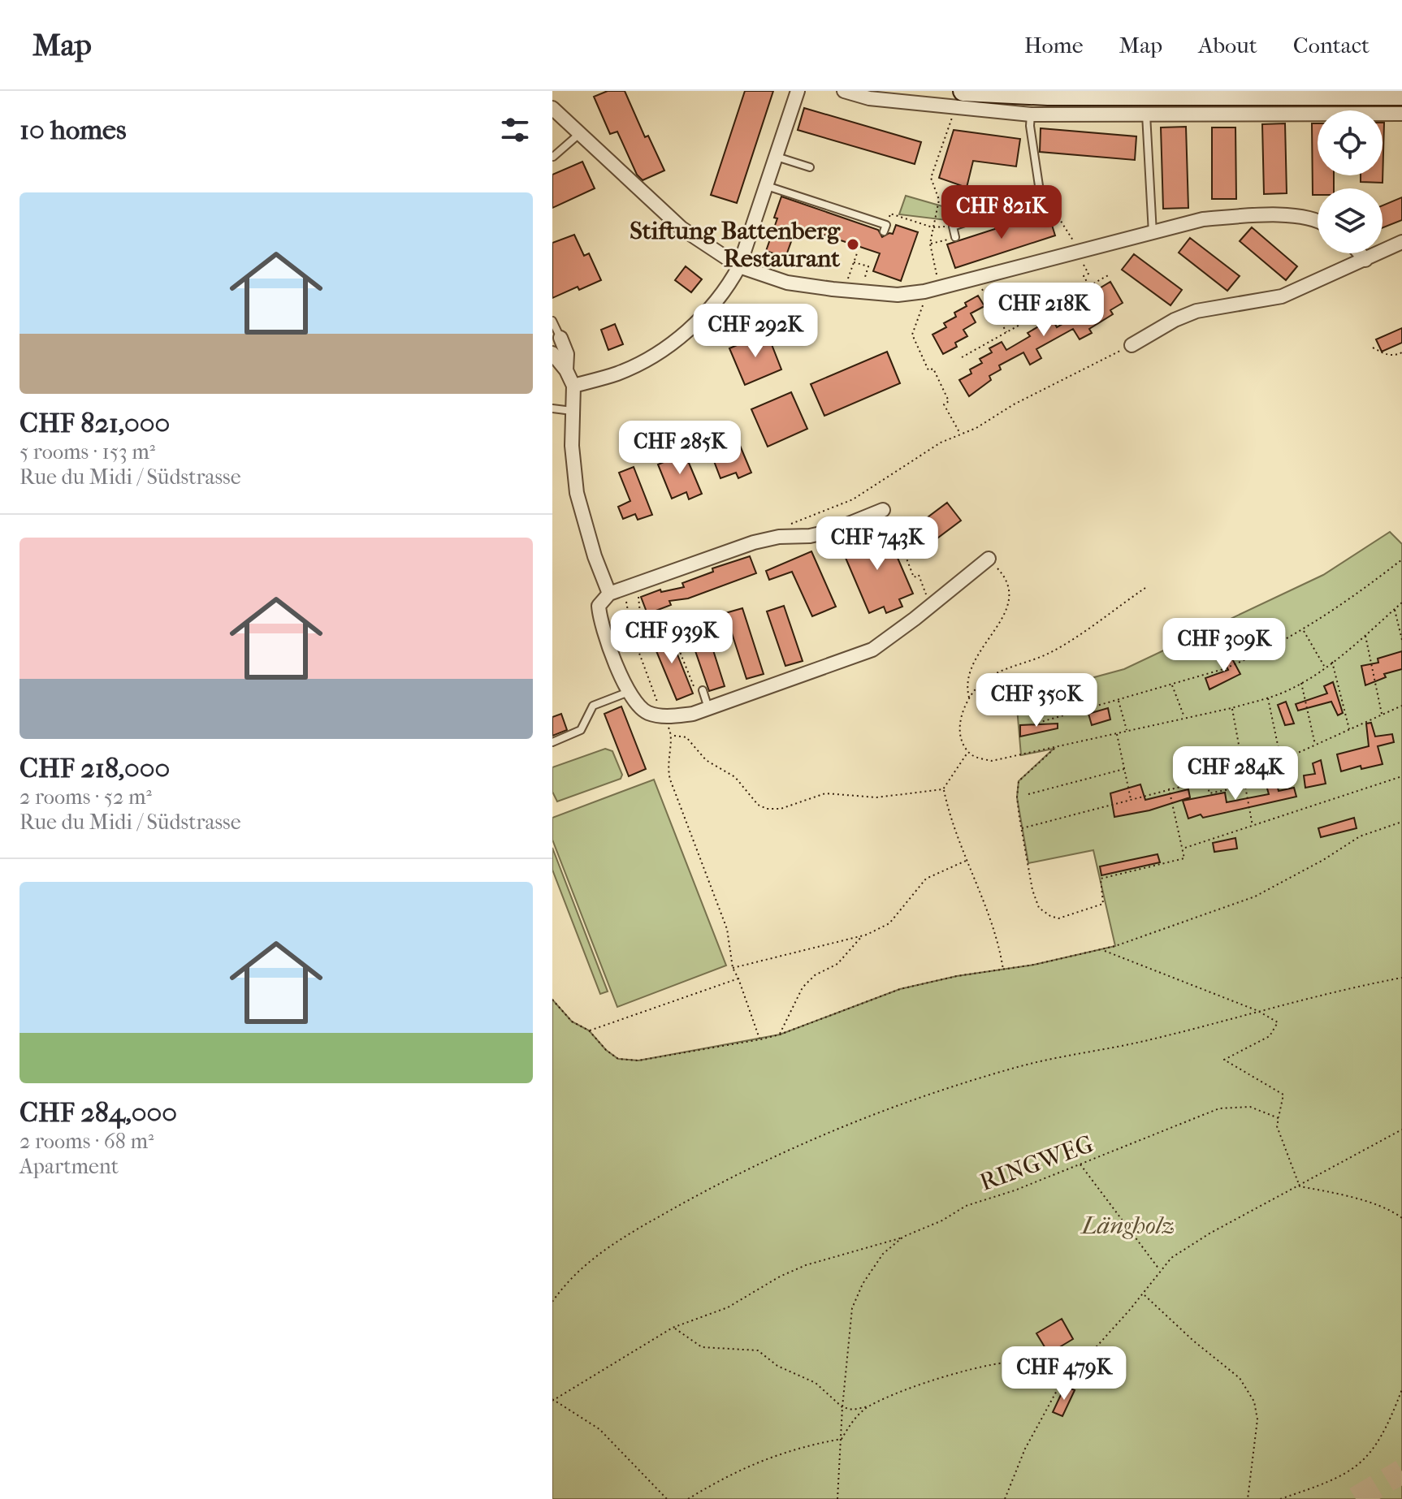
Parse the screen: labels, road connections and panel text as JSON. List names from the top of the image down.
{
  "streets": {
    "path": ["RINGWEG"]
  },
  "parks": ["Längholz"],
  "places": ["Stiftung Battenberg Restaurant"],
  "page": {
    "header": "Map",
    "nav": [
      "Home",
      "Map",
      "About",
      "Contact"
    ],
    "heading": "10 homes",
    "list": [
      {
        "name": "CHF 821,000",
        "note": "5 rooms · 153 m² · Rue du Midi / Südstrasse"
      },
      {
        "name": "CHF 218,000",
        "note": "2 rooms · 52 m² · Rue du Midi / Südstrasse"
      },
      {
        "name": "CHF 284,000",
        "note": "2 rooms · 68 m² · Apartment"
      }
    ],
    "price": [
      "CHF 821K",
      "CHF 218K",
      "CHF 292K",
      "CHF 285K",
      "CHF 743K",
      "CHF 939K",
      "CHF 309K",
      "CHF 350K",
      "CHF 284K",
      "CHF 479K"
    ]
  }
}
